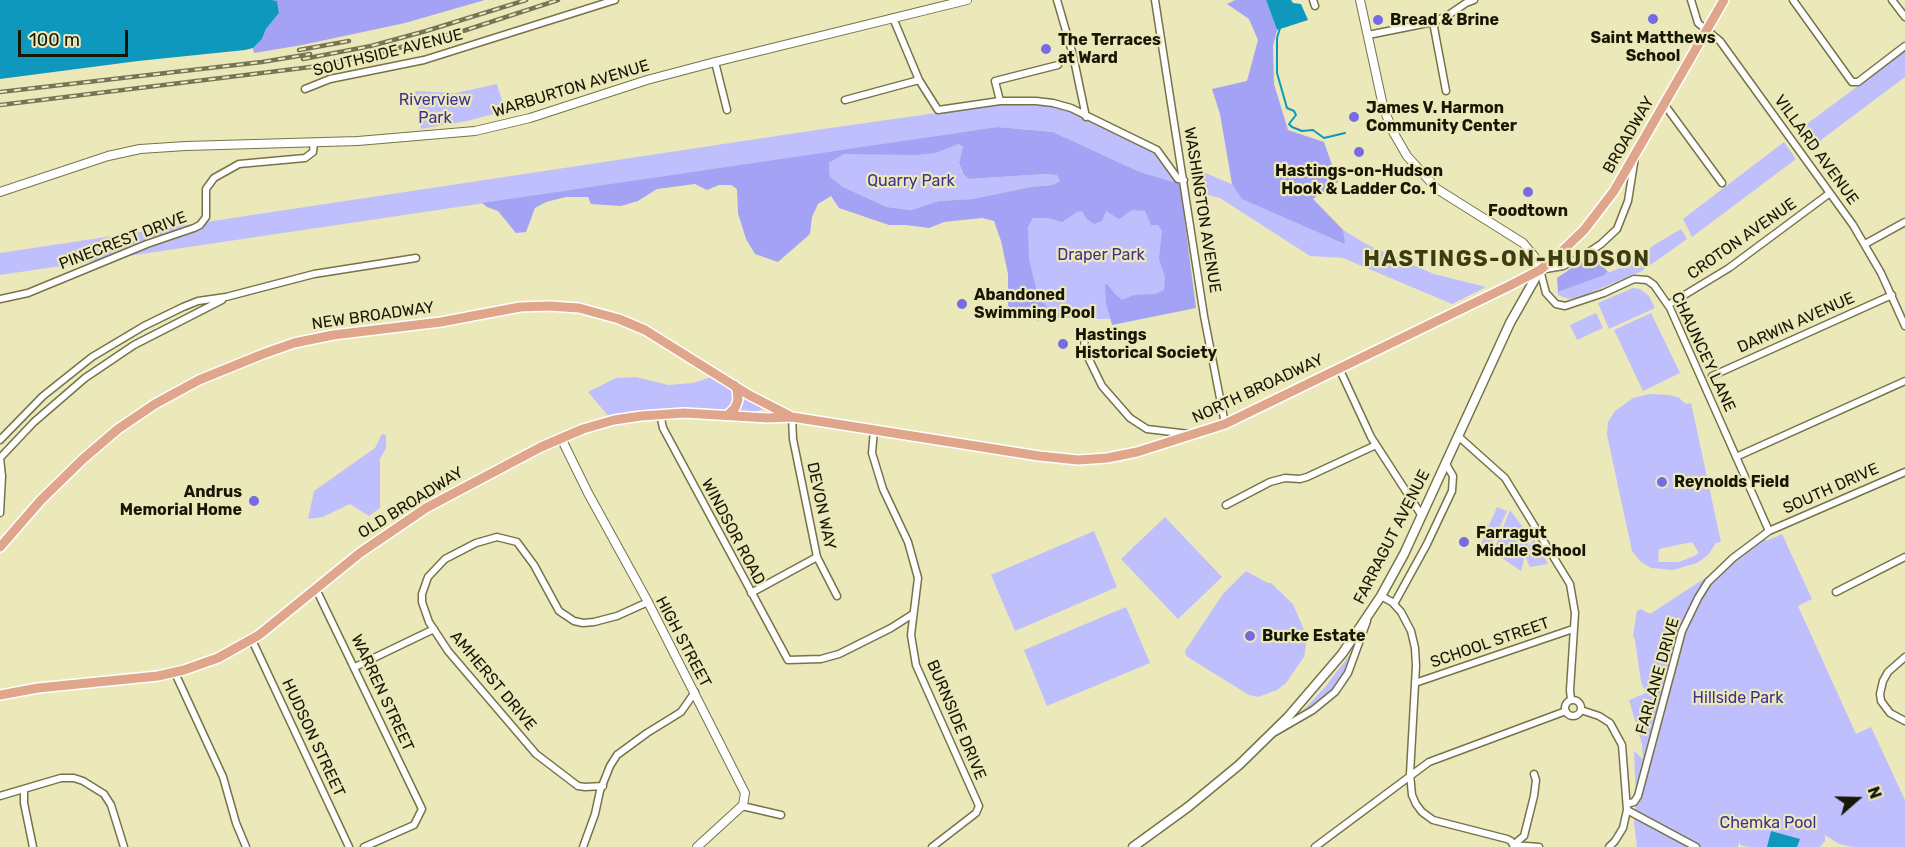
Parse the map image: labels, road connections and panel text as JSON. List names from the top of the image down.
{
  "streets": {
    "main road": [
      "BROADWAY",
      "NEW BROADWAY",
      "NORTH BROADWAY",
      "OLD BROADWAY",
      "FARRAGUT AVENUE"
    ],
    "street": [
      "SOUTHSIDE AVENUE",
      "WARBURTON AVENUE",
      "VILLARD AVENUE",
      "WASHINGTON AVENUE",
      "CROTON AVENUE",
      "PINECREST DRIVE",
      "DARWIN AVENUE",
      "CHAUNCEY LANE",
      "SOUTH DRIVE",
      "DEVON WAY",
      "WINDSOR ROAD",
      "HIGH STREET",
      "SCHOOL STREET",
      "FARLANE DRIVE",
      "AMHERST DRIVE",
      "WARREN STREET",
      "BURNSIDE DRIVE",
      "HUDSON STREET"
    ]
  },
  "crossings": [
    ["WARBURTON AVENUE", "PINECREST DRIVE"],
    ["BROADWAY", "VILLARD AVENUE"],
    ["BROADWAY", "CHAUNCEY LANE"],
    ["BROADWAY", "NORTH BROADWAY"],
    ["BROADWAY", "FARRAGUT AVENUE"],
    ["VILLARD AVENUE", "CROTON AVENUE"],
    ["VILLARD AVENUE", "DARWIN AVENUE"],
    ["WASHINGTON AVENUE", "NORTH BROADWAY"],
    ["CROTON AVENUE", "CHAUNCEY LANE"],
    ["NEW BROADWAY", "NORTH BROADWAY"],
    ["NEW BROADWAY", "OLD BROADWAY"],
    ["NEW BROADWAY", "DEVON WAY"],
    ["CHAUNCEY LANE", "NORTH BROADWAY"],
    ["CHAUNCEY LANE", "SOUTH DRIVE"],
    ["CHAUNCEY LANE", "FARRAGUT AVENUE"],
    ["CHAUNCEY LANE", "FARLANE DRIVE"],
    ["NORTH BROADWAY", "OLD BROADWAY"],
    ["NORTH BROADWAY", "DEVON WAY"],
    ["NORTH BROADWAY", "FARRAGUT AVENUE"],
    ["NORTH BROADWAY", "BURNSIDE DRIVE"],
    ["SOUTH DRIVE", "FARLANE DRIVE"],
    ["OLD BROADWAY", "DEVON WAY"],
    ["OLD BROADWAY", "WINDSOR ROAD"],
    ["OLD BROADWAY", "HIGH STREET"],
    ["OLD BROADWAY", "WARREN STREET"],
    ["OLD BROADWAY", "HUDSON STREET"],
    ["WINDSOR ROAD", "BURNSIDE DRIVE"],
    ["HIGH STREET", "AMHERST DRIVE"]
  ],
  "districts": ["HASTINGS-ON-HUDSON"],
  "parks": [
    "Riverview Park",
    "Quarry Park",
    "Draper Park",
    "Hillside Park",
    "Chemka Pool"
  ],
  "places": [
    "Saint Matthews School",
    "Bread & Brine",
    "The Terraces at Ward",
    "James V. Harmon Community Center",
    "Hastings-on-Hudson Hook & Ladder Co. 1",
    "Foodtown",
    "Abandoned Swimming Pool",
    "Hastings Historical Society",
    "Reynolds Field",
    "Andrus Memorial Home",
    "Farragut Middle School",
    "Burke Estate"
  ],
  "scale_bar": "100 m",
  "north": "right"
}
